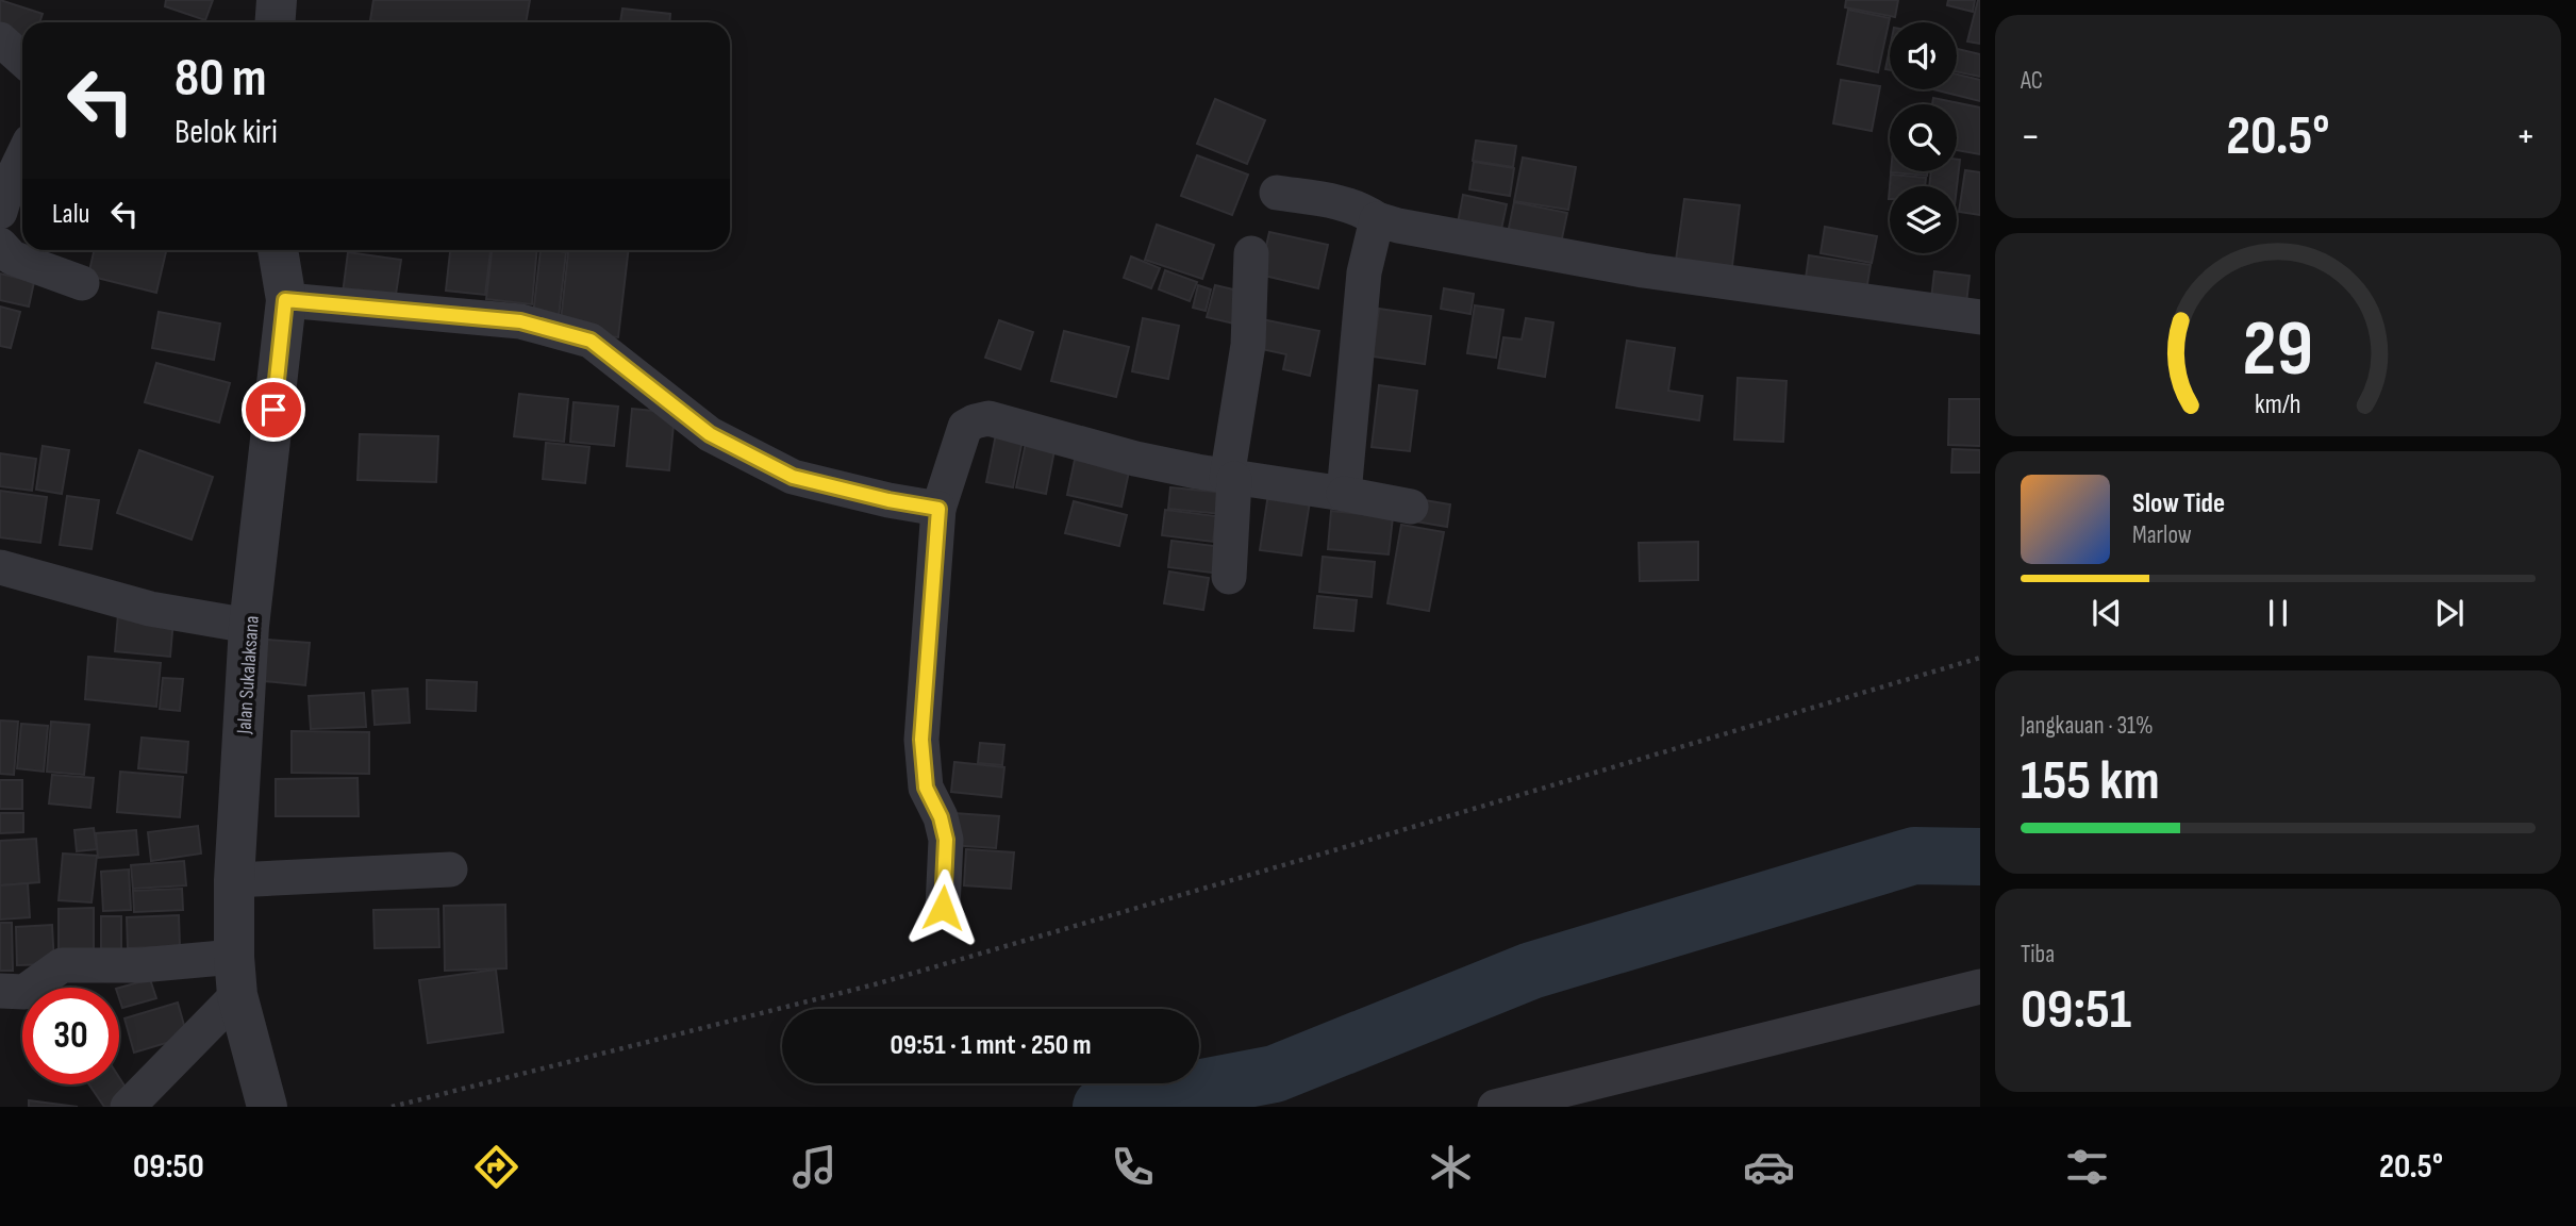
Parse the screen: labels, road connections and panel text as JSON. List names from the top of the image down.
{
  "streets": {
    "street": ["Jalan Sukalaksana"]
  },
  "page": {
    "tile": [
      "AC",
      ["Jangkauan · 31%", "155 km"],
      ["Tiba", "09:51"]
    ],
    "turn": ["80 m", "Belok kiri"],
    "heat": ["−", "20.5°", "+"],
    "then": "Lalu",
    "song": ["Slow Tide", "Marlow"],
    "limit": "30",
    "trip": "09:51 · 1 mnt · 250 m",
    "tabs": ["09:50", "20.5°"],
    "gauge": ["29", "km/h"]
  }
}
